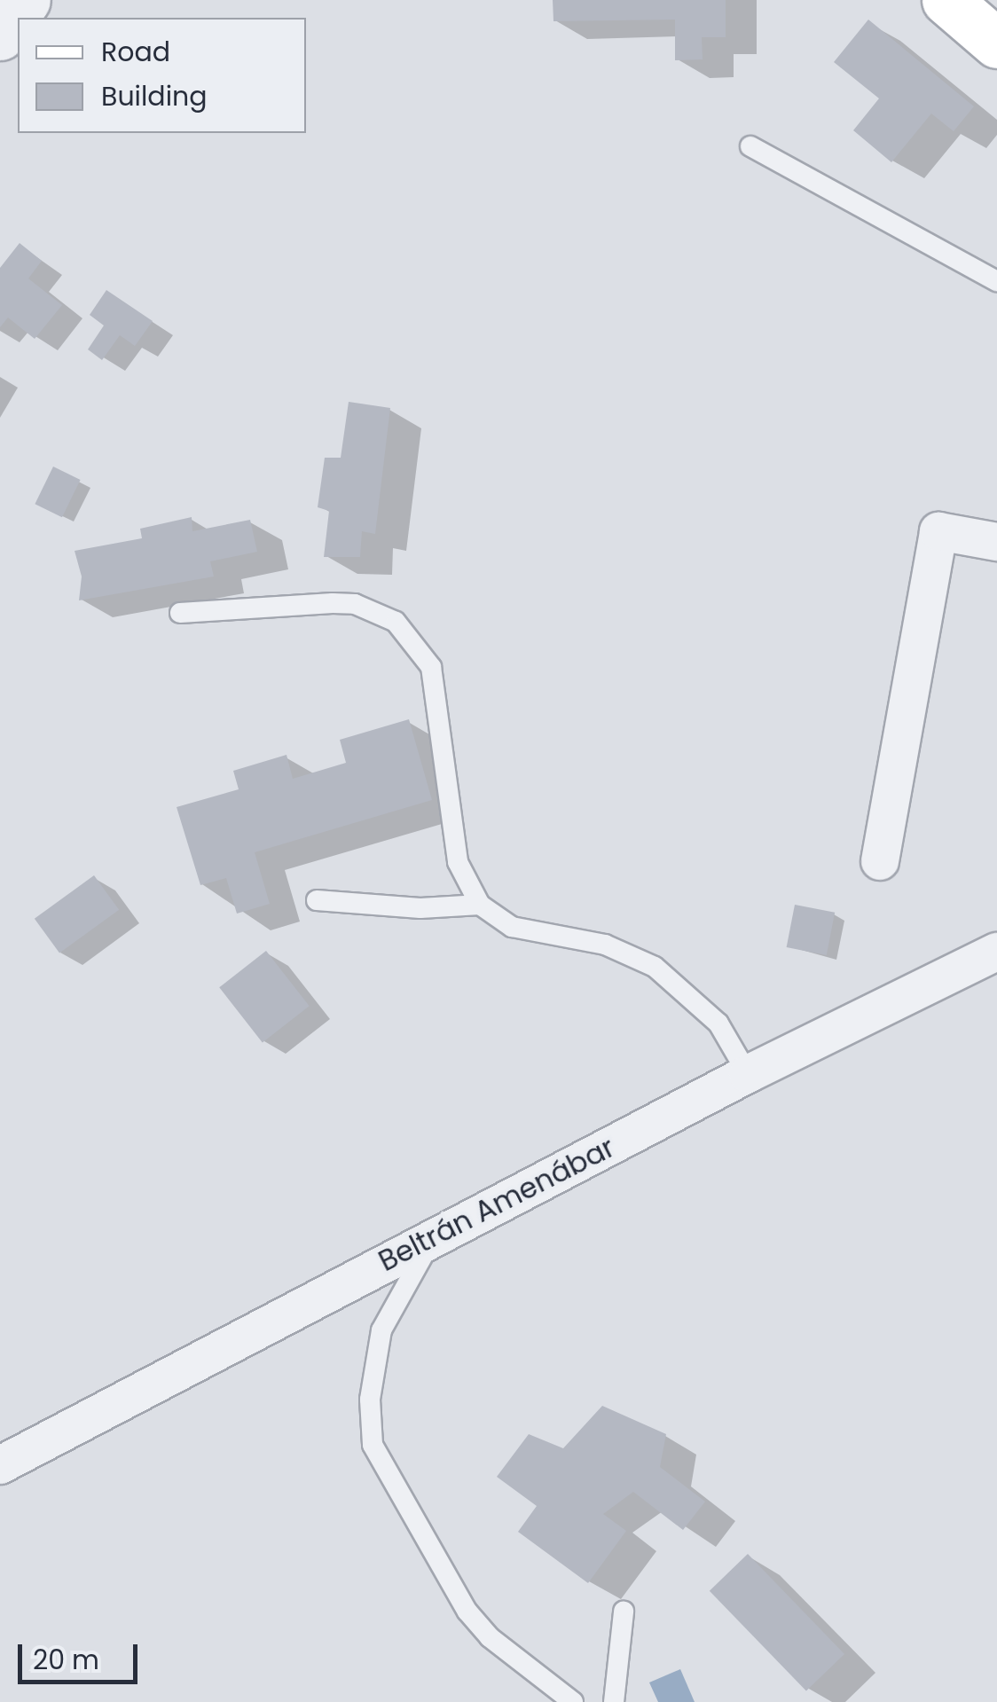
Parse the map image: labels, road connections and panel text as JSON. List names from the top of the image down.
{
  "streets": {
    "street": ["Beltrán Amenábar"]
  },
  "legend": ["Road", "Building"],
  "scale_bar": "20 m"
}
